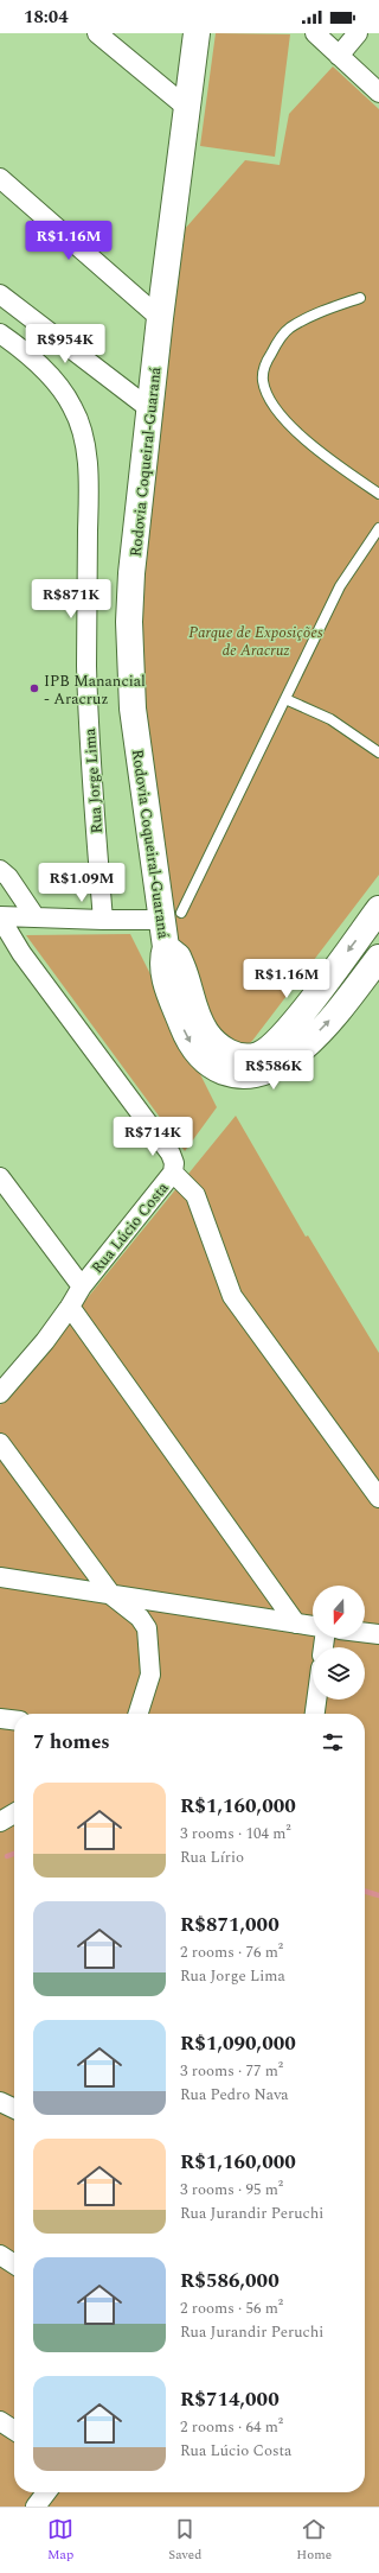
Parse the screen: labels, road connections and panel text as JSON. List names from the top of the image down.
{
  "streets": {
    "street": ["Rodovia Coqueiral-Guaraná", "Rua Jorge Lima", "Rua Lúcio Costa"]
  },
  "parks": ["Parque de Exposições de Aracruz"],
  "places": ["IPB Manancial - Aracruz"],
  "north": "bottom",
  "page": {
    "status": "18:04",
    "price": [
      "R$1.16M",
      "R$954K",
      "R$871K",
      "R$1.09M",
      "R$1.16M",
      "R$586K",
      "R$714K"
    ],
    "heading": "7 homes",
    "list": [
      {
        "name": "R$1,160,000",
        "note": "3 rooms · 104 m² · Rua Lírio"
      },
      {
        "name": "R$871,000",
        "note": "2 rooms · 76 m² · Rua Jorge Lima"
      },
      {
        "name": "R$1,090,000",
        "note": "3 rooms · 77 m² · Rua Pedro Nava"
      },
      {
        "name": "R$1,160,000",
        "note": "3 rooms · 95 m² · Rua Jurandir Peruchi"
      },
      {
        "name": "R$586,000",
        "note": "2 rooms · 56 m² · Rua Jurandir Peruchi"
      },
      {
        "name": "R$714,000",
        "note": "2 rooms · 64 m² · Rua Lúcio Costa"
      }
    ],
    "tabs": ["Map", "Saved", "Home"]
  }
}
